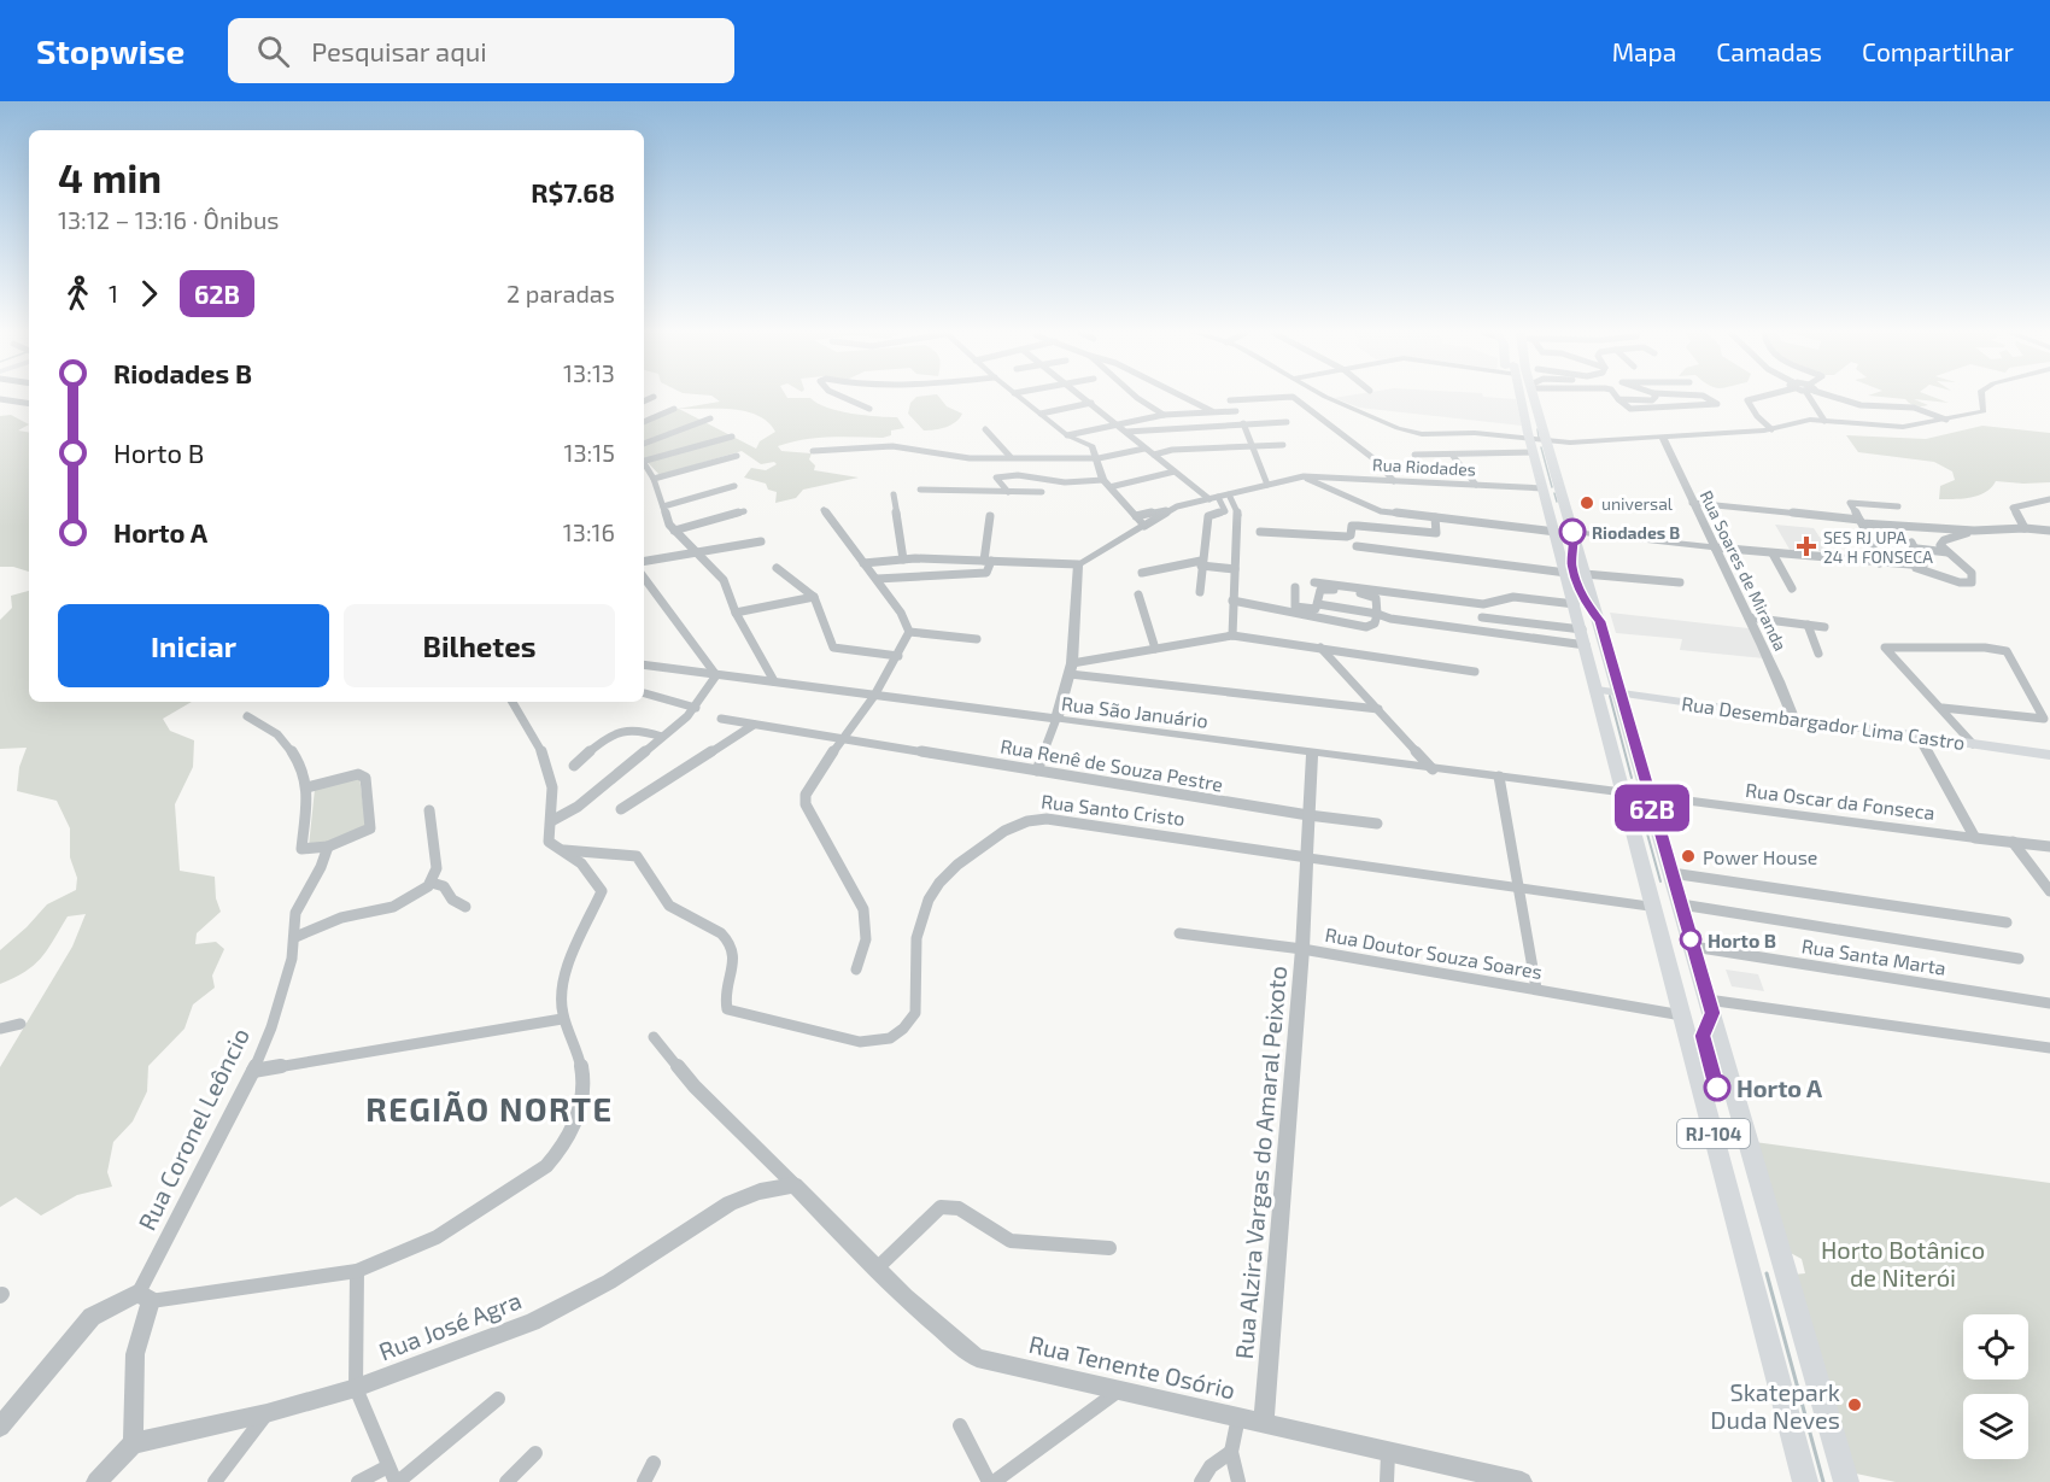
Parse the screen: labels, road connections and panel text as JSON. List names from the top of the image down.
{
  "streets": {
    "highway": ["RJ-104"],
    "main road": ["Rua Desembargador Lima Castro"],
    "street": [
      "Rua Riodades",
      "Rua Soares de Miranda",
      "Rua São Januário",
      "Rua Renê de Souza Pestre",
      "Rua Oscar da Fonseca",
      "Rua Santo Cristo",
      "Rua Doutor Souza Soares",
      "Rua Santa Marta",
      "Rua Coronel Leôncio",
      "Rua Alzira Vargas do Amaral Peixoto",
      "Rua José Agra",
      "Rua Tenente Osório"
    ]
  },
  "crossings": [
    ["Rua Riodades", "RJ-104"],
    ["Rua Soares de Miranda", "Rua Desembargador Lima Castro"],
    ["Rua São Januário", "Rua Oscar da Fonseca"],
    ["Rua São Januário", "RJ-104"],
    ["Rua São Januário", "Rua Alzira Vargas do Amaral Peixoto"],
    ["Rua Desembargador Lima Castro", "RJ-104"],
    ["Rua Renê de Souza Pestre", "Rua Alzira Vargas do Amaral Peixoto"],
    ["Rua Oscar da Fonseca", "RJ-104"],
    ["Rua Santo Cristo", "RJ-104"],
    ["Rua Santo Cristo", "Rua Alzira Vargas do Amaral Peixoto"],
    ["Rua Doutor Souza Soares", "RJ-104"],
    ["Rua Doutor Souza Soares", "Rua Alzira Vargas do Amaral Peixoto"],
    ["Rua Santa Marta", "RJ-104"],
    ["Rua Coronel Leôncio", "Rua José Agra"],
    ["Rua Alzira Vargas do Amaral Peixoto", "Rua Tenente Osório"],
    ["Rua José Agra", "Rua Tenente Osório"]
  ],
  "districts": ["REGIÃO NORTE"],
  "parks": ["Horto Botânico de Niterói"],
  "places": {
    "other": [
      "universal",
      "Riodades B",
      "Power House",
      "Horto B",
      "Horto A",
      "Skatepark Duda Neves"
    ],
    "health": ["SES RJ UPA 24 H FONSECA"]
  },
  "lines": ["bus line 62B"],
  "page": {
    "header": "Stopwise",
    "search": "Pesquisar aqui",
    "nav": ["Mapa", "Camadas", "Compartilhar"],
    "on_map": "62B",
    "heading": ["4 min", "13:12 – 13:16 · Ônibus", "R$7.68"],
    "legs": ["1", "62B", "2 paradas"],
    "list": [
      {
        "name": "Riodades B",
        "value": "13:13"
      },
      {
        "name": "Horto B",
        "value": "13:15"
      },
      {
        "name": "Horto A",
        "value": "13:16"
      }
    ],
    "buttons": ["Iniciar", "Bilhetes"]
  }
}
